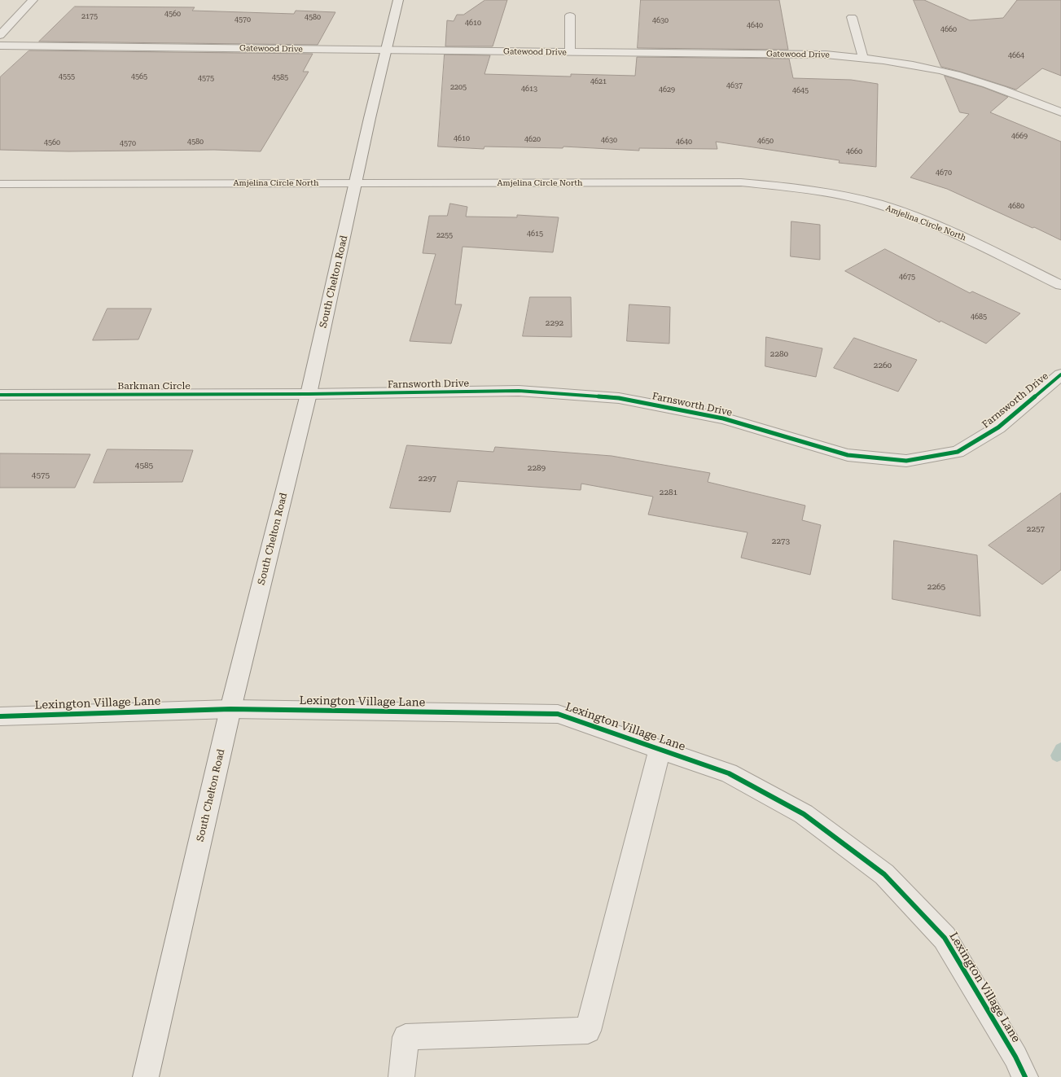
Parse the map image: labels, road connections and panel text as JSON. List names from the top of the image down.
{
  "streets": {
    "street": [
      "Gatewood Drive",
      "Amjelina Circle North",
      "South Chelton Road",
      "Farnsworth Drive",
      "Barkman Circle",
      "Lexington Village Lane"
    ]
  },
  "crossings": [
    ["Gatewood Drive", "South Chelton Road"],
    ["Amjelina Circle North", "South Chelton Road"],
    ["South Chelton Road", "Farnsworth Drive"],
    ["South Chelton Road", "Barkman Circle"],
    ["South Chelton Road", "Lexington Village Lane"],
    ["Farnsworth Drive", "Barkman Circle"]
  ],
  "house_numbers": [
    "4560",
    "2175",
    "4580",
    "4570",
    "4630",
    "4610",
    "4640",
    "4660",
    "4664",
    "4555",
    "4565",
    "4585",
    "4575",
    "4621",
    "4637",
    "2205",
    "4613",
    "4629",
    "4645",
    "4669",
    "4610",
    "4620",
    "4630",
    "4650",
    "4580",
    "4640",
    "4560",
    "4570",
    "4660",
    "4670",
    "4680",
    "4615",
    "2255",
    "4675",
    "4685",
    "2292",
    "2280",
    "2260",
    "4585",
    "2289",
    "4575",
    "2297",
    "2281",
    "2257",
    "2273",
    "2265"
  ]
}
